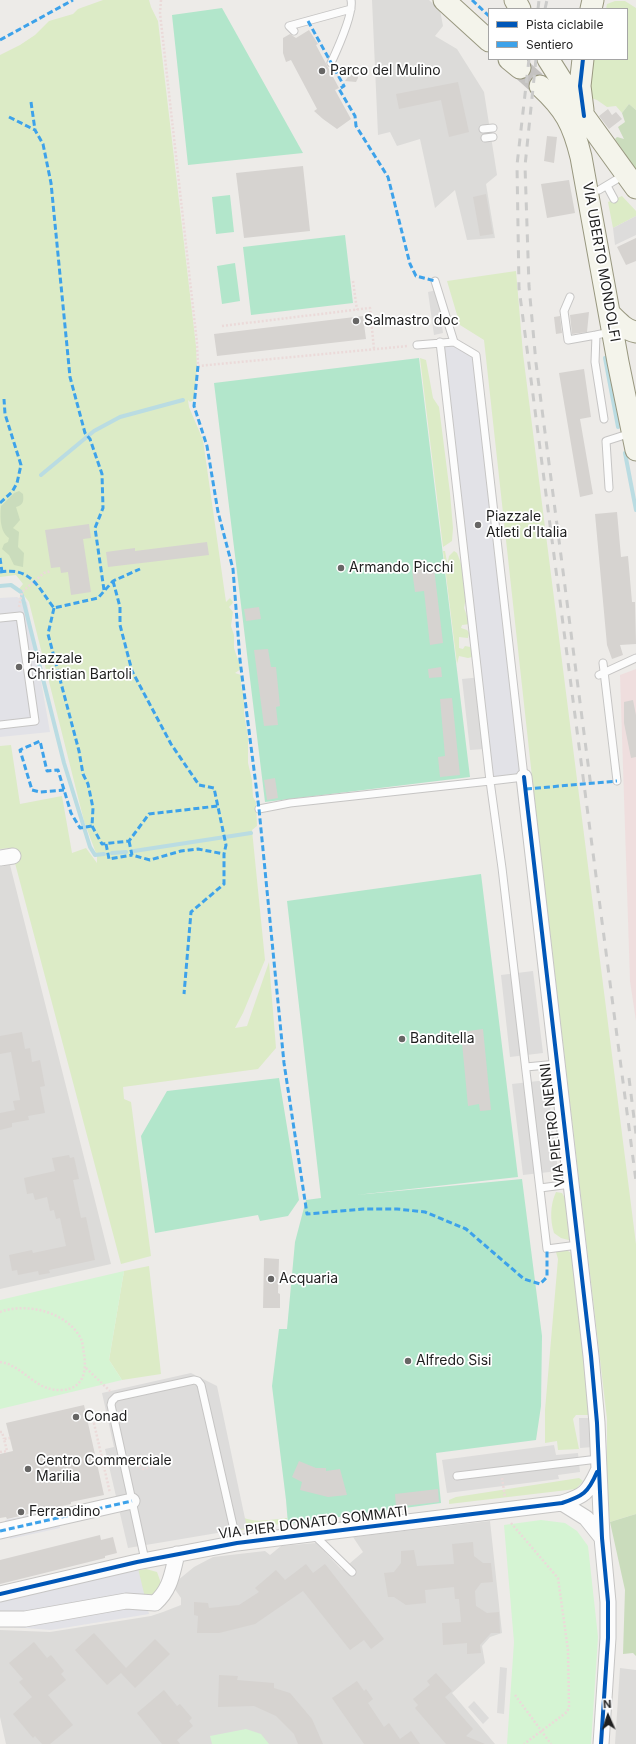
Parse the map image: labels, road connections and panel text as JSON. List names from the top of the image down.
{
  "streets": {
    "main road": ["VIA UBERTO MONDOLFI"],
    "street": ["VIA PIETRO NENNI", "VIA PIER DONATO SOMMATI"]
  },
  "crossings": [
    ["VIA PIETRO NENNI", "VIA PIER DONATO SOMMATI"]
  ],
  "places": [
    "Parco del Mulino",
    "Salmastro doc",
    "Piazzale Atleti d'Italia",
    "Armando Picchi",
    "Piazzale Christian Bartoli",
    "Banditella",
    "Acquaria",
    "Alfredo Sisi",
    "Conad",
    "Centro Commerciale Marilia",
    "Ferrandino"
  ],
  "legend": ["Pista ciclabile", "Sentiero"],
  "north": "top"
}
